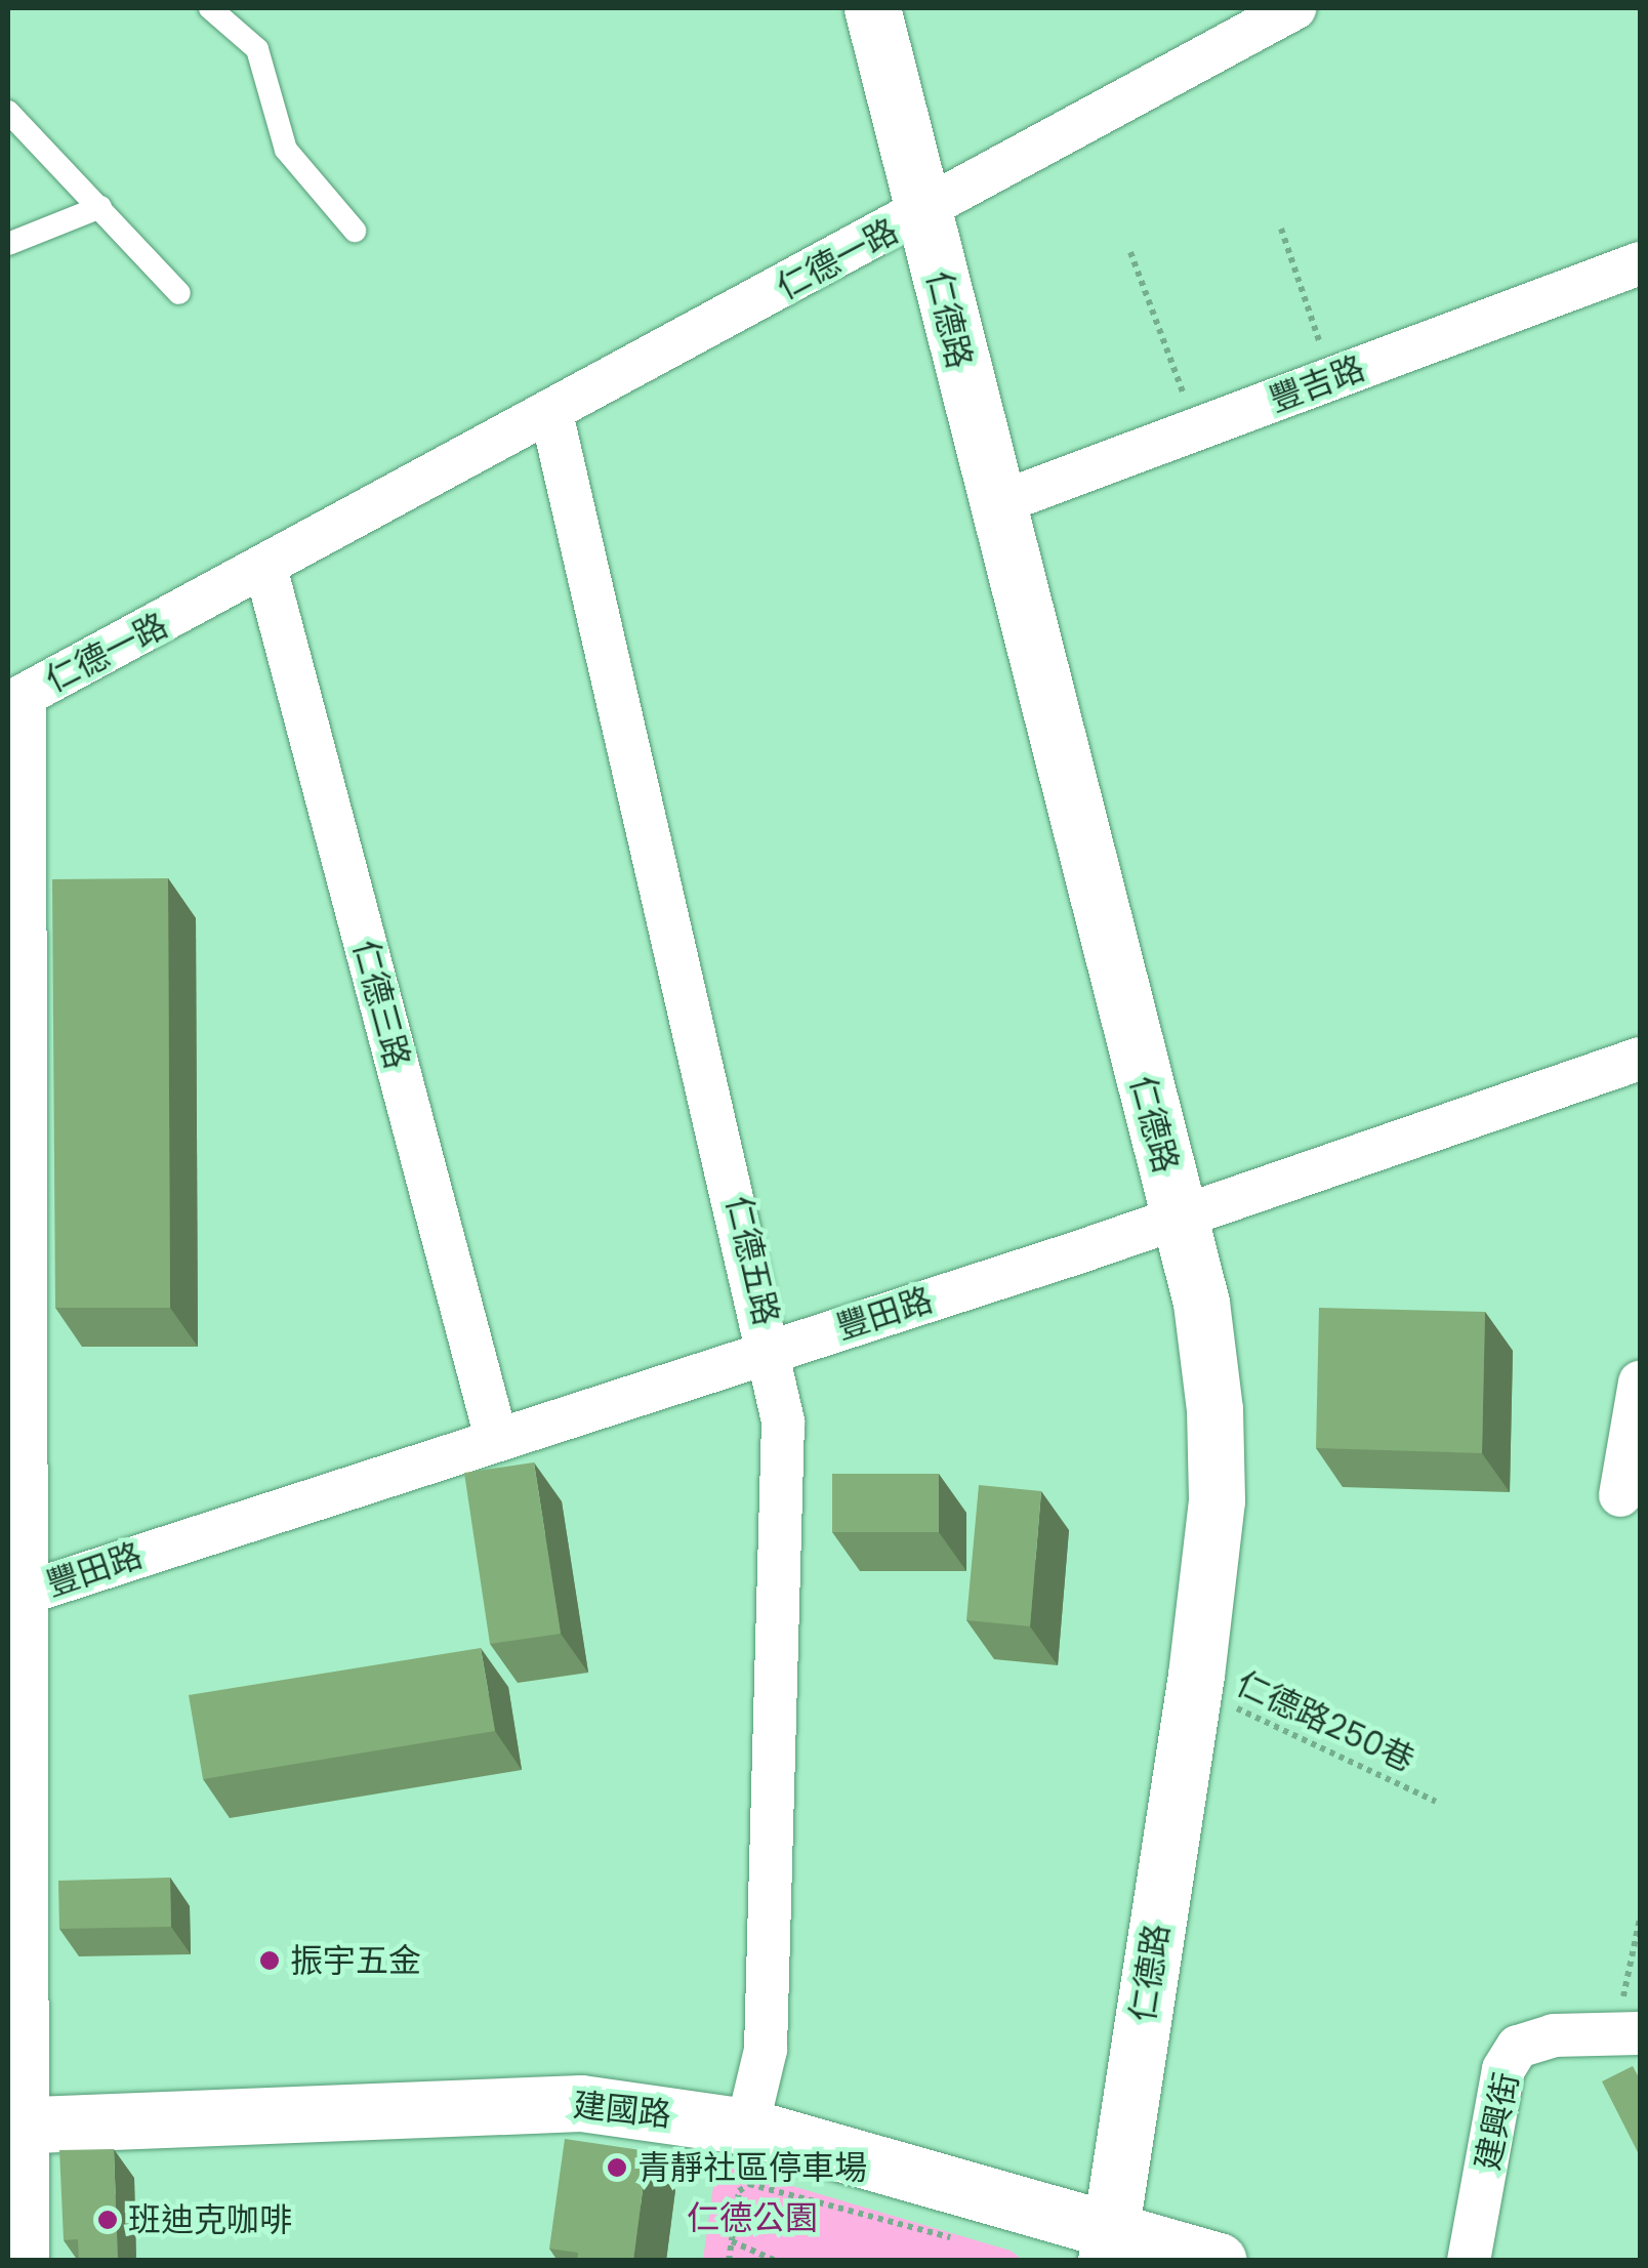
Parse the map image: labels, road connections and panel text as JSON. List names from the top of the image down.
{
  "streets": {
    "street": [
      "仁德一路",
      "仁德路",
      "豐吉路",
      "仁德三路",
      "仁德五路",
      "豐田路",
      "建國路",
      "建興街"
    ],
    "path": ["仁德路250巷"]
  },
  "crossings": [
    ["仁德一路", "仁德路"],
    ["仁德一路", "仁德三路"],
    ["仁德一路", "仁德五路"],
    ["仁德一路", "豐田路"],
    ["仁德一路", "建國路"],
    ["仁德路", "豐吉路"],
    ["仁德路", "豐田路"],
    ["仁德路", "仁德路250巷"],
    ["仁德路", "建國路"],
    ["仁德三路", "豐田路"],
    ["仁德五路", "豐田路"],
    ["仁德五路", "建國路"]
  ],
  "parks": ["仁德公園"],
  "places": ["振宇五金", "青靜社區停車場", "班迪克咖啡"]
}
